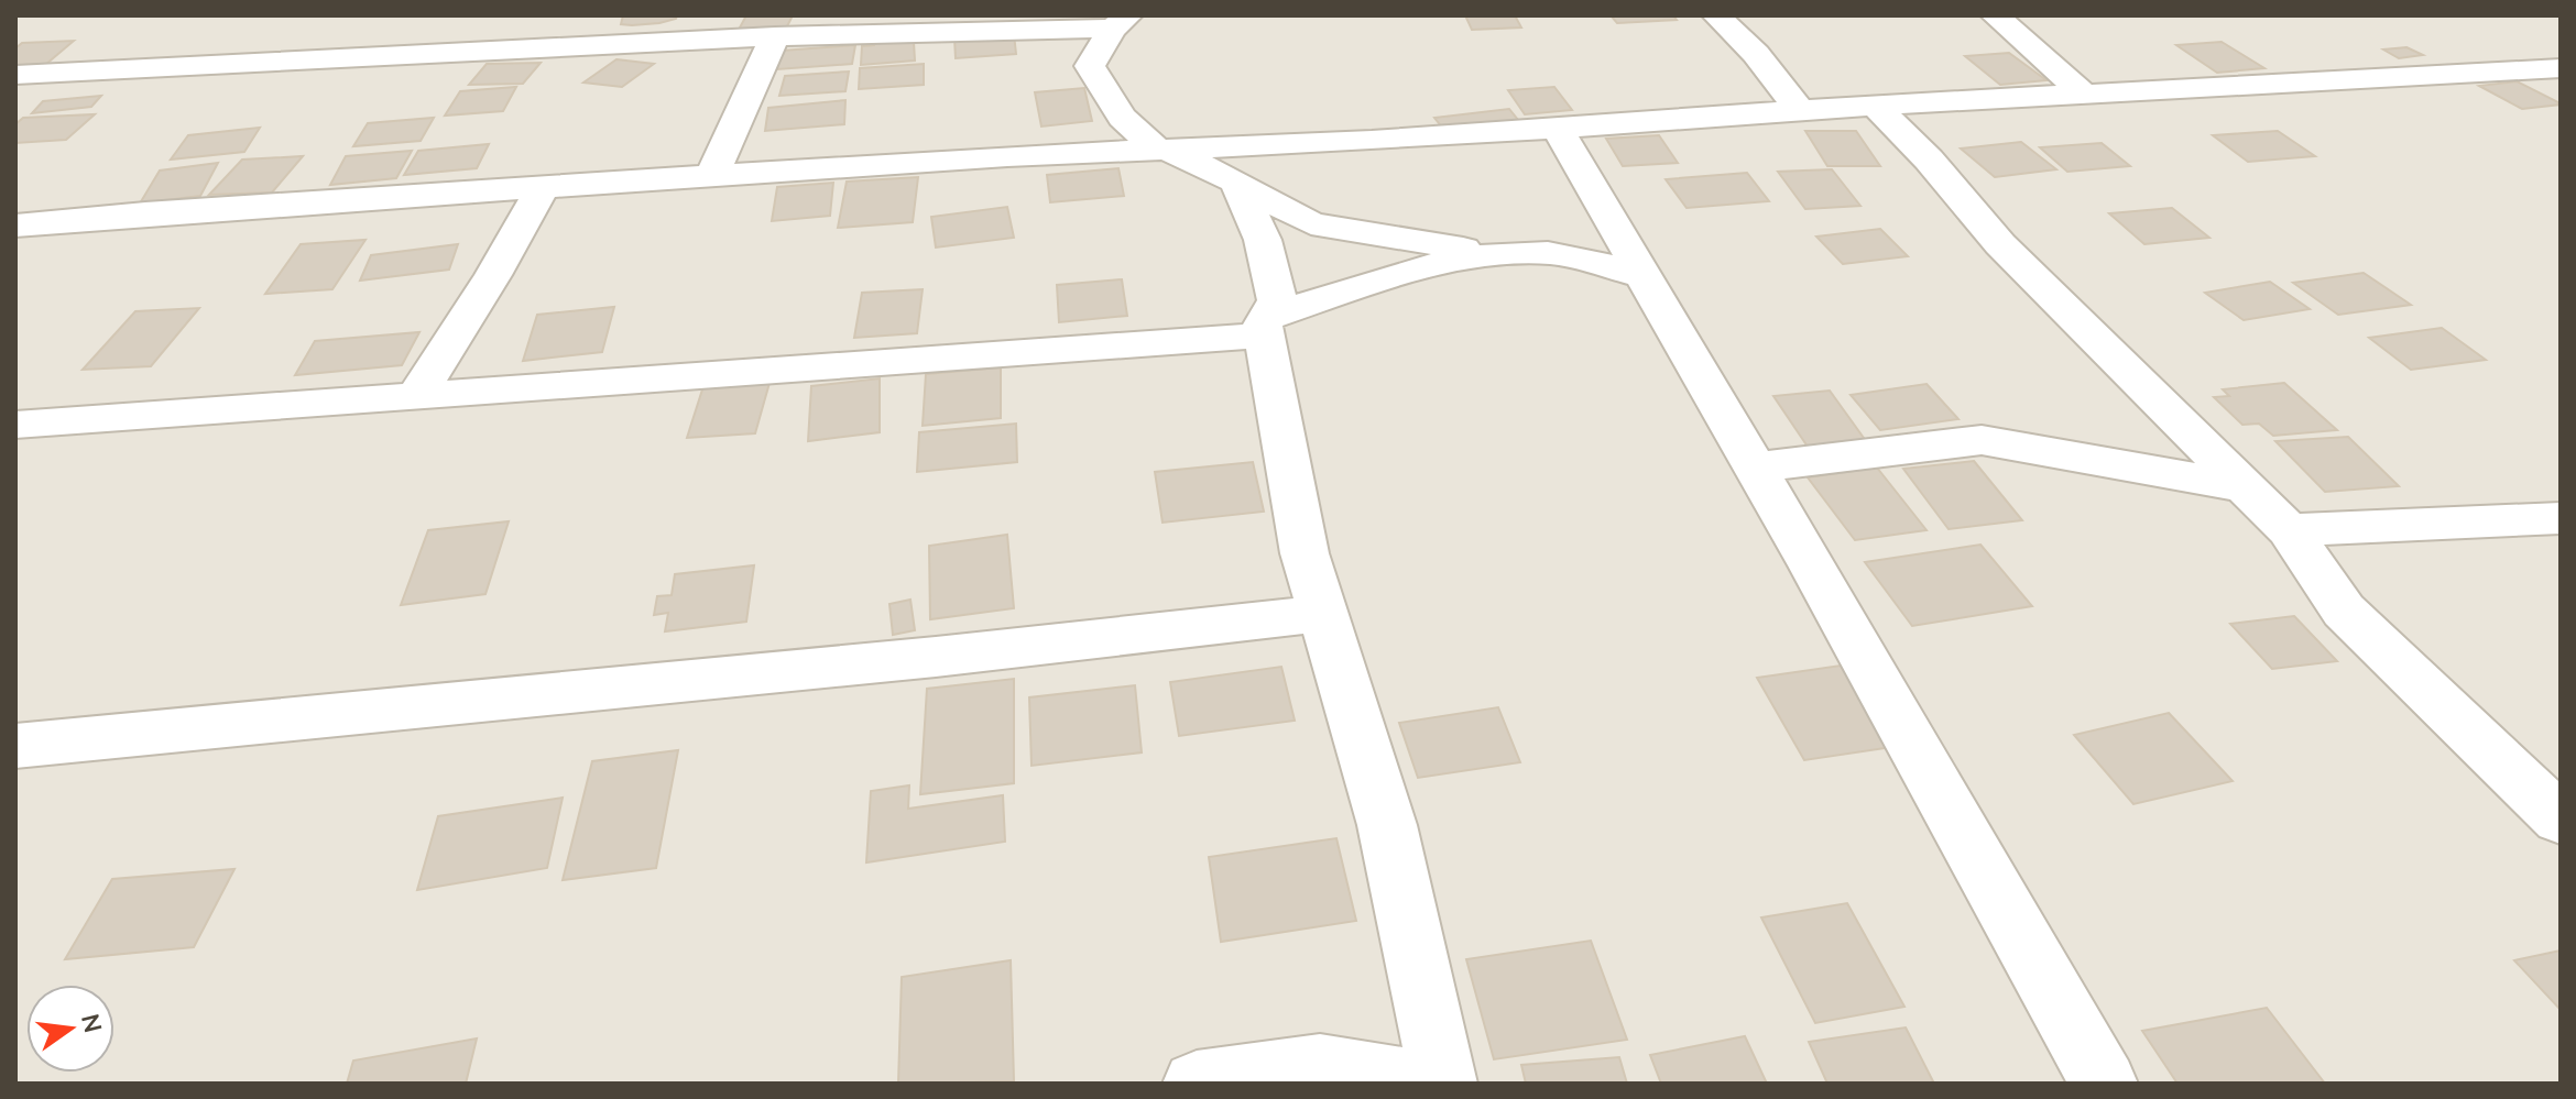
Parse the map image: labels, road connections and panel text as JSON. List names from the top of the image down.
{
  "north": "right"
}
